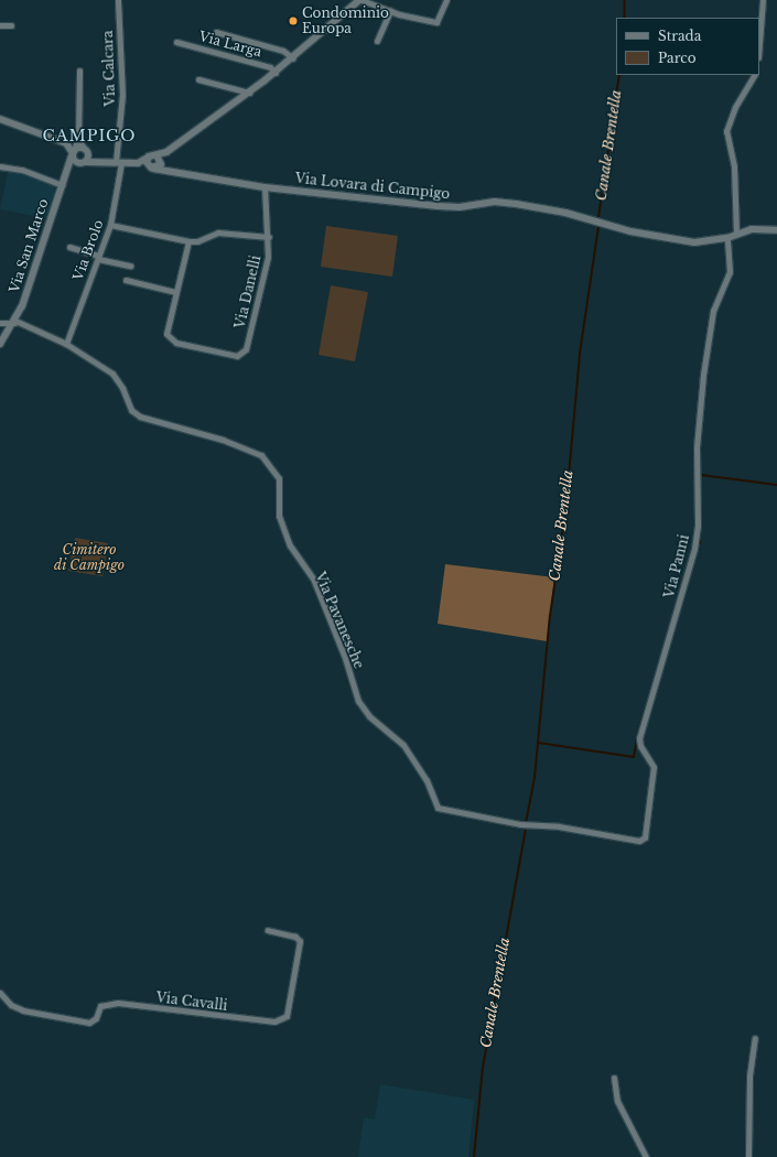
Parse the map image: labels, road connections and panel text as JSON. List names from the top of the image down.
{
  "streets": {
    "street": [
      "Via Larga",
      "Via Calcara",
      "Via Lovara di Campigo",
      "Via San Marco",
      "Via Brolo",
      "Via Danelli",
      "Via Panni",
      "Via Pavanesche",
      "Via Cavalli"
    ]
  },
  "crossings": [
    ["Via Calcara", "Via Lovara di Campigo"],
    ["Via Calcara", "Via Brolo"],
    ["Via Lovara di Campigo", "Via San Marco"],
    ["Via Lovara di Campigo", "Via Brolo"],
    ["Via Lovara di Campigo", "Via Danelli"],
    ["Via Lovara di Campigo", "Via Panni"],
    ["Via San Marco", "Via Pavanesche"],
    ["Via Brolo", "Via Pavanesche"],
    ["Via Panni", "Via Pavanesche"]
  ],
  "districts": ["CAMPIGO"],
  "water": ["Canale Brentella"],
  "parks": ["Cimitero di Campigo"],
  "places": ["Condominio Europa"],
  "legend": ["Strada", "Parco"]
}
